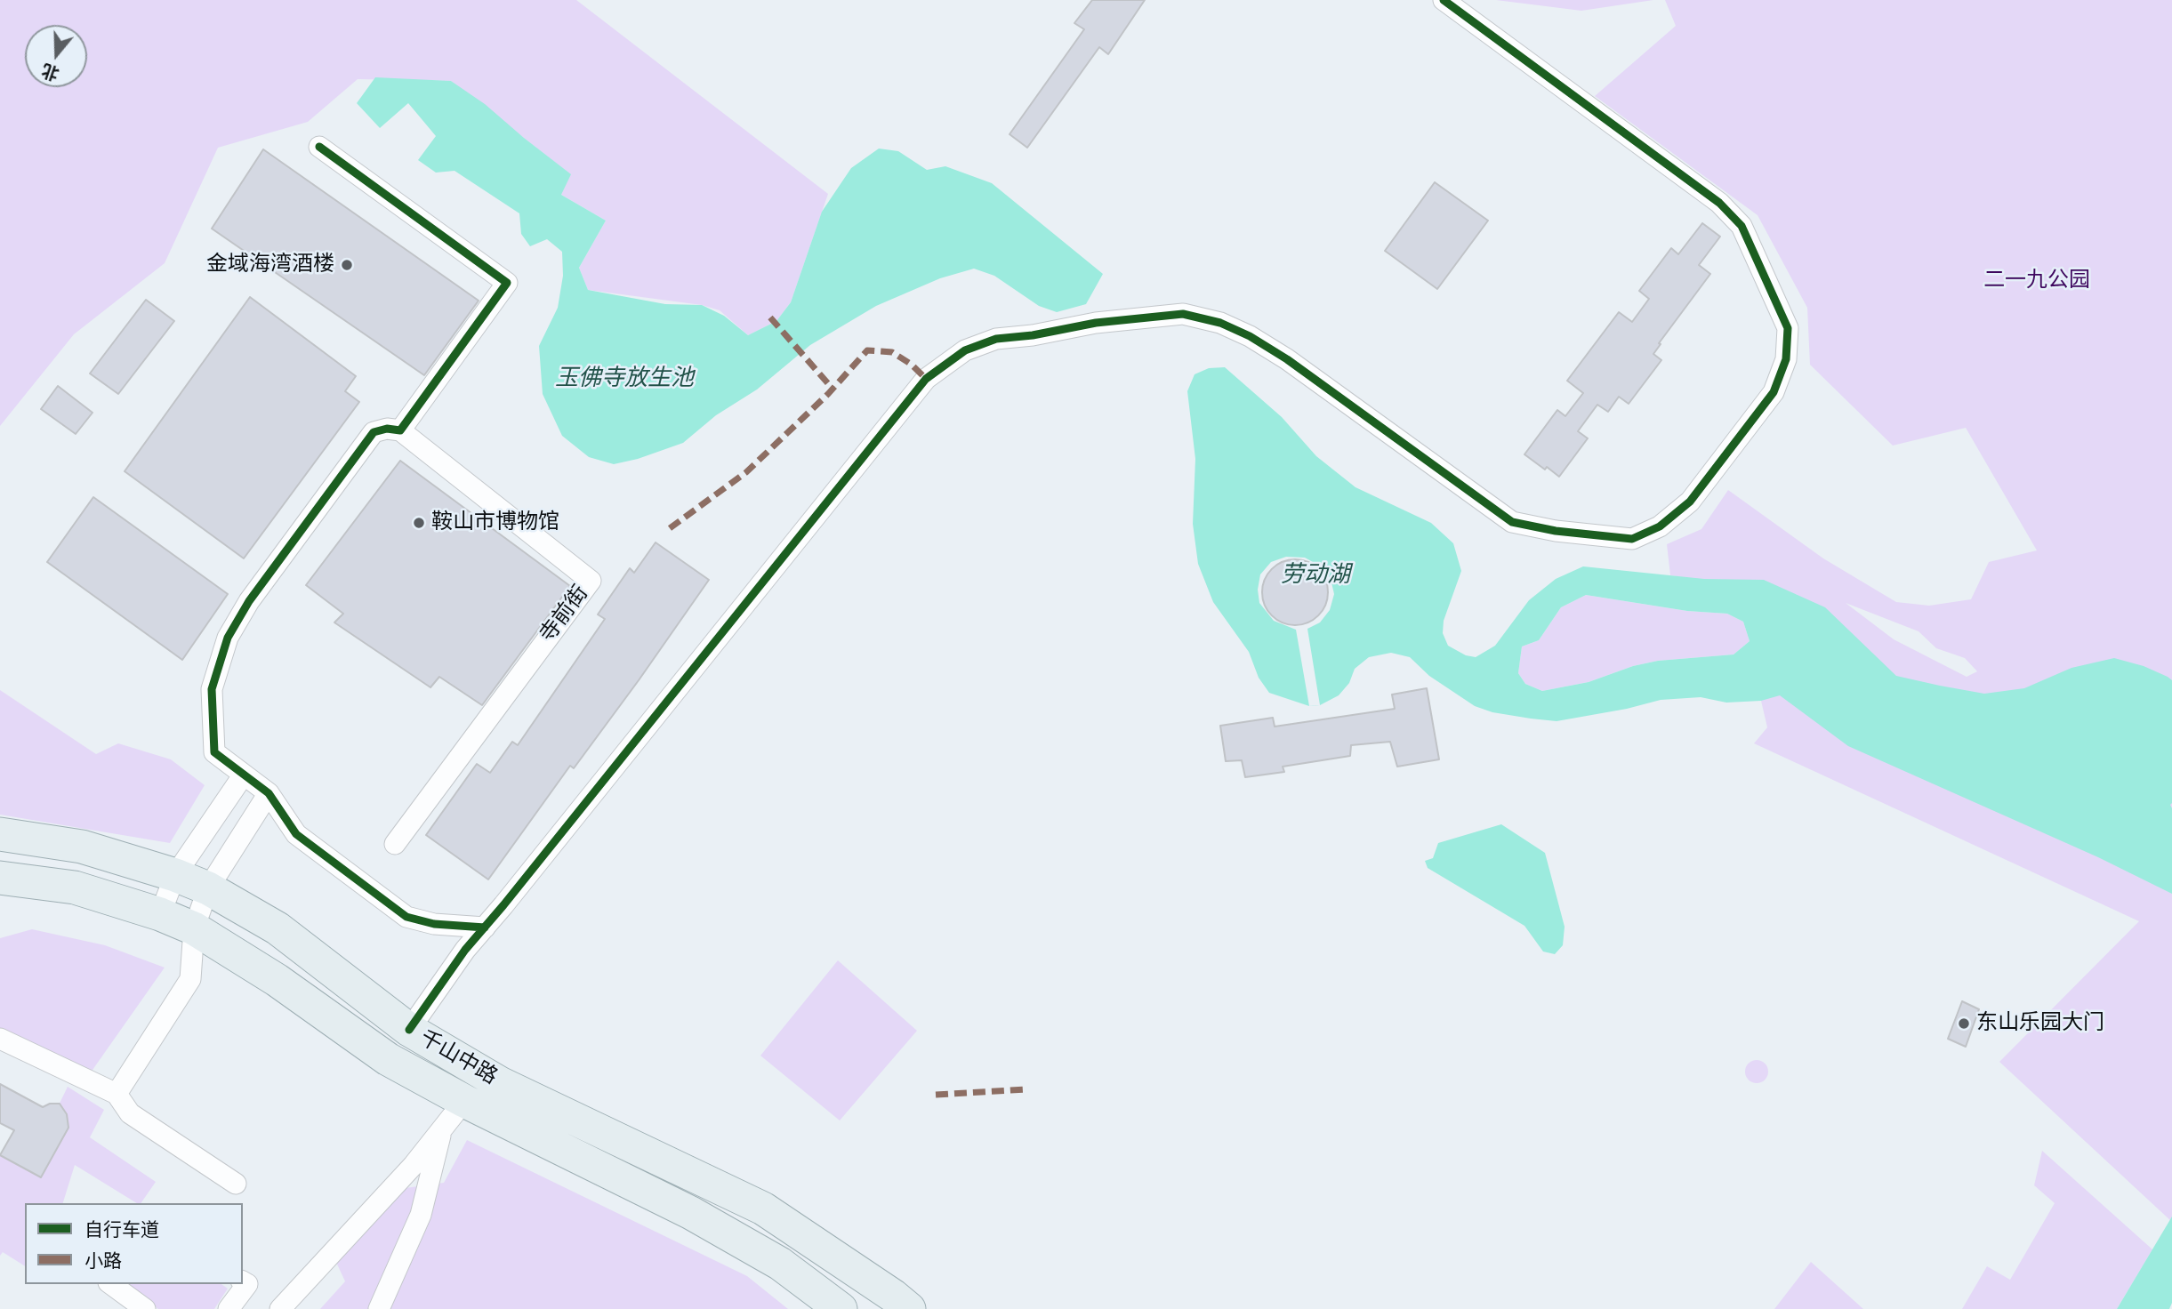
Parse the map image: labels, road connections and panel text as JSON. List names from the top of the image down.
{
  "streets": {
    "main road": ["千山中路"],
    "street": ["寺前街"]
  },
  "water": ["玉佛寺放生池", "劳动湖"],
  "parks": ["二一九公园"],
  "places": ["金域海湾酒楼", "鞍山市博物馆", "东山乐园大门"],
  "legend": ["自行车道", "小路"],
  "north": "bottom"
}
